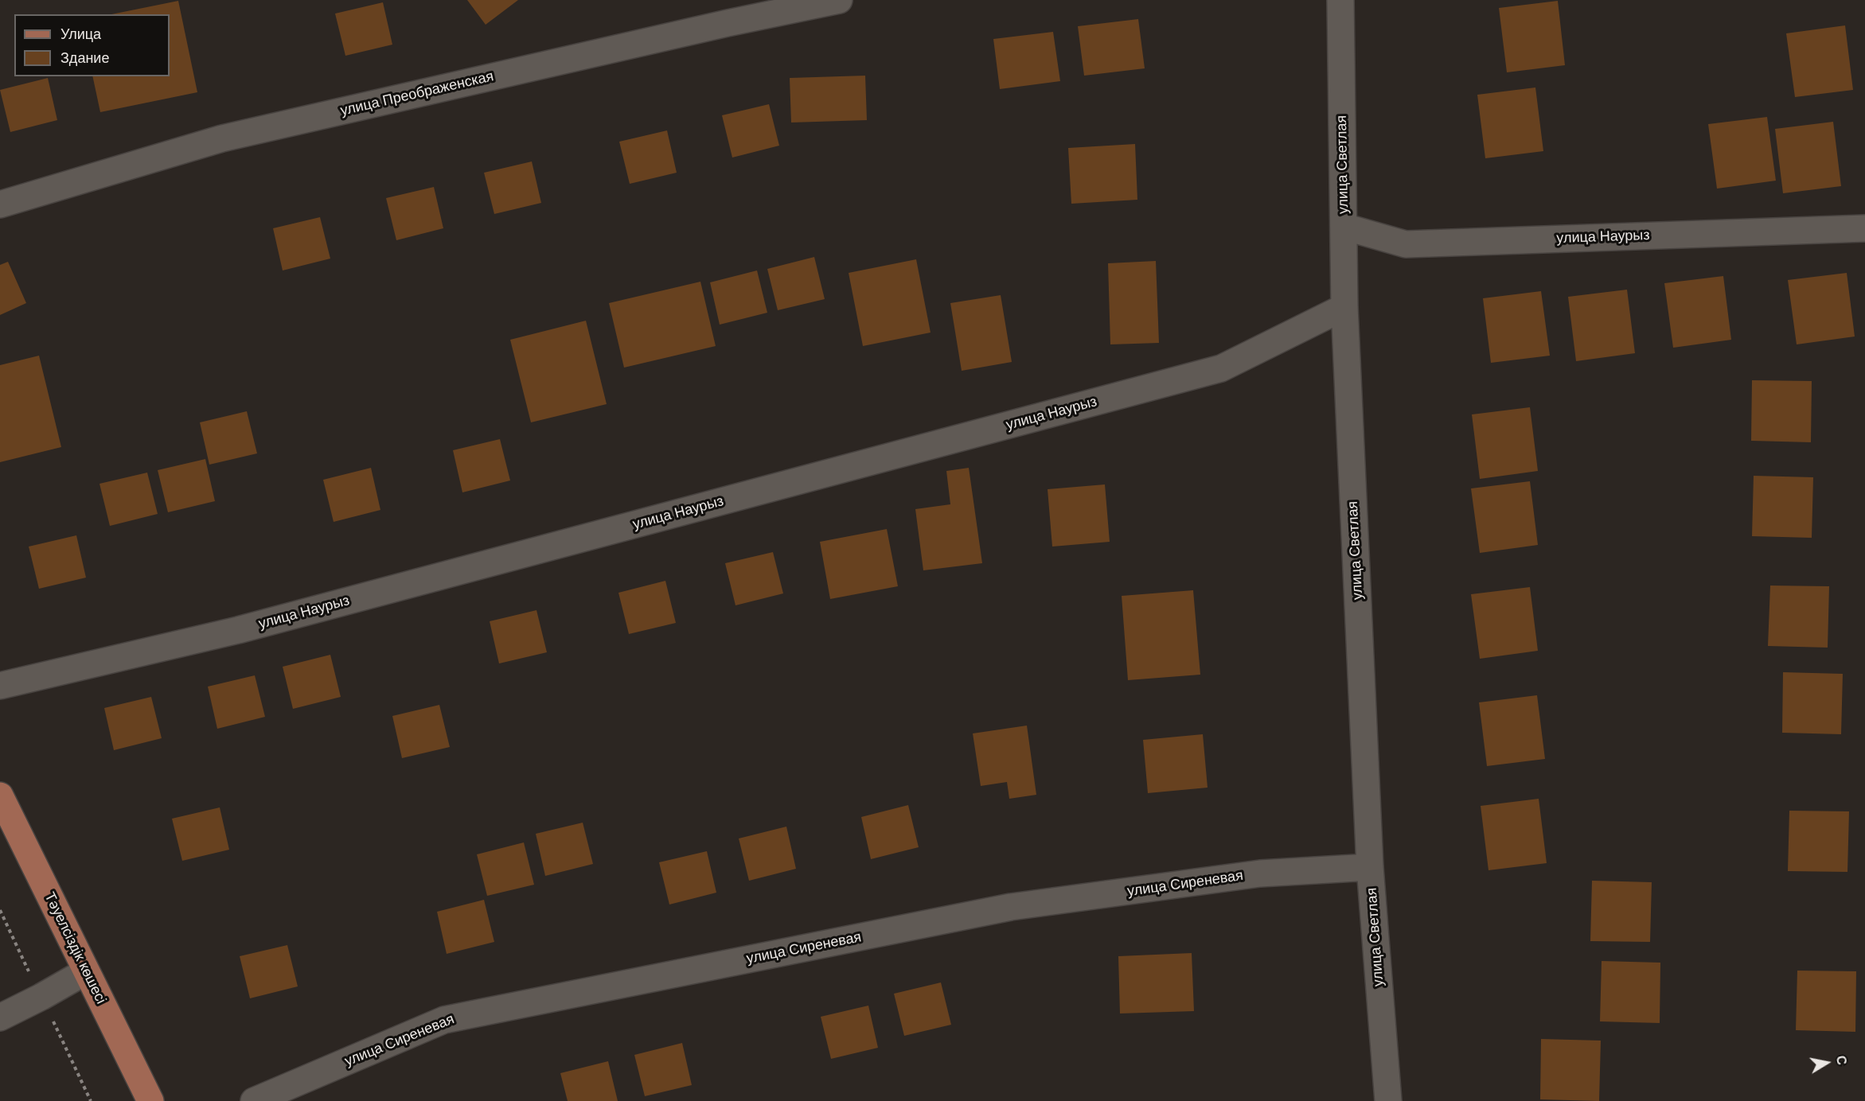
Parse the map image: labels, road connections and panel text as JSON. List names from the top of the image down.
{
  "streets": {
    "main road": ["Тәуелсіздік көшесі"],
    "street": [
      "улица Преображенская",
      "улица Светлая",
      "улица Наурыз",
      "улица Сиреневая"
    ]
  },
  "crossings": [
    ["улица Светлая", "улица Наурыз"],
    ["улица Светлая", "улица Сиреневая"]
  ],
  "legend": ["Улица", "Здание"],
  "north": "right"
}
